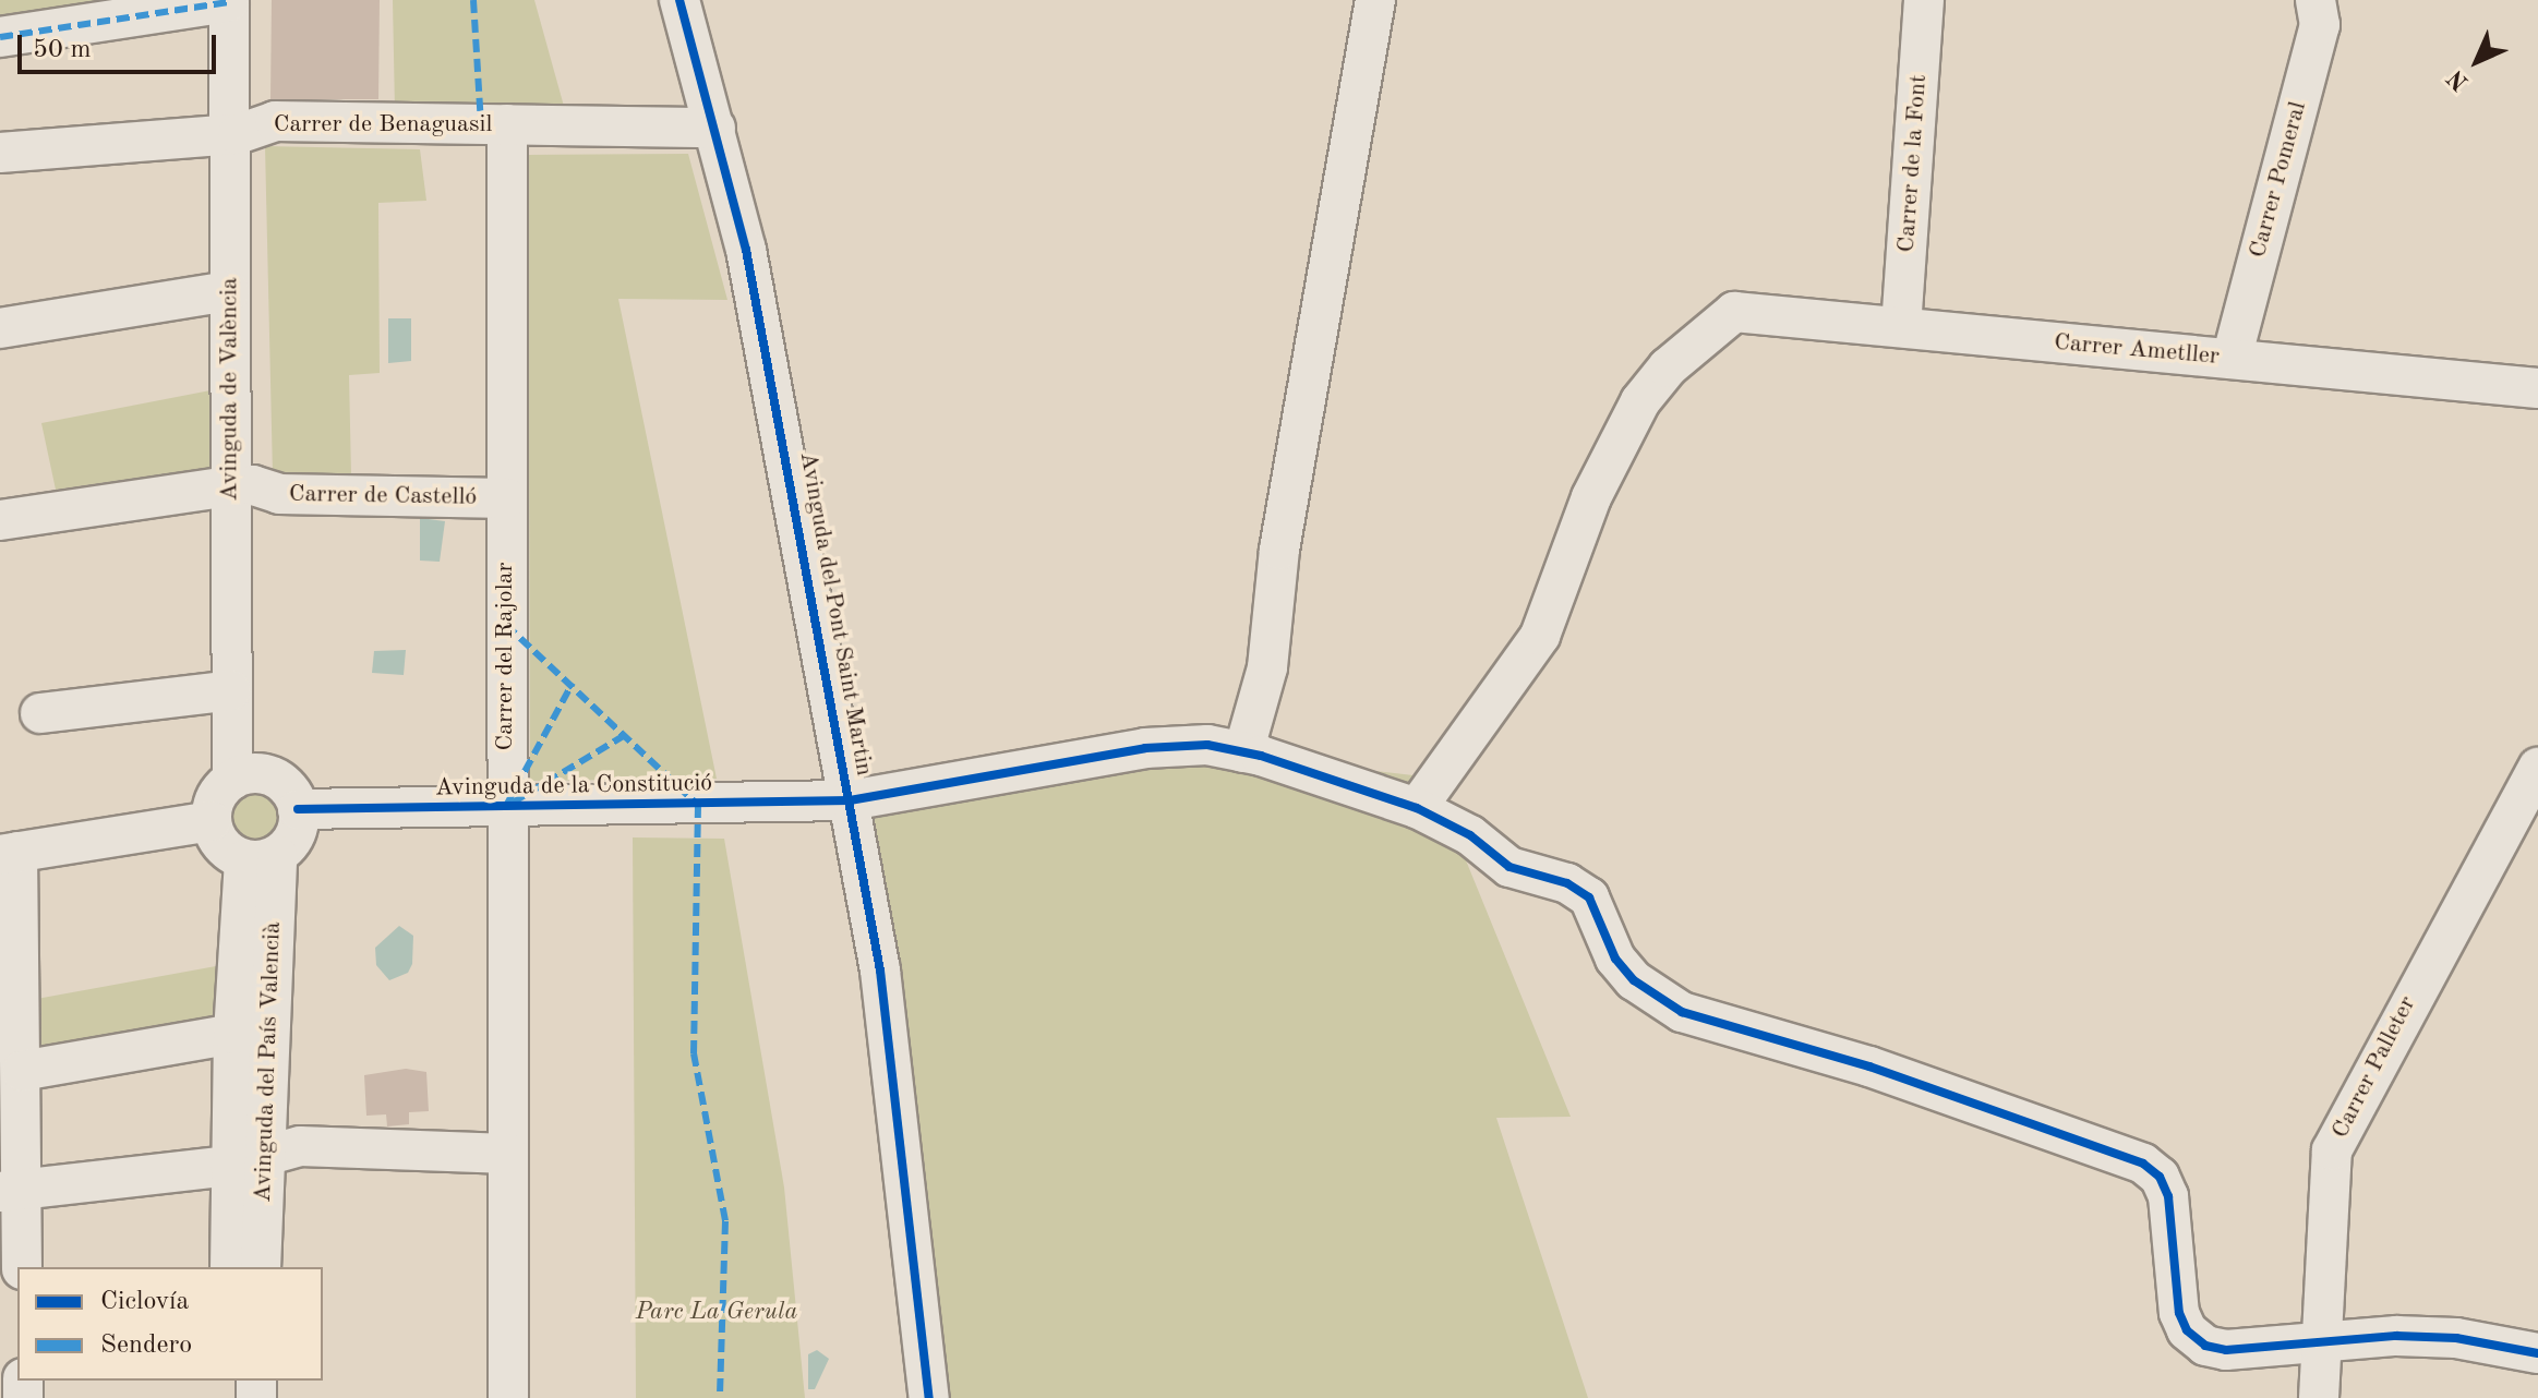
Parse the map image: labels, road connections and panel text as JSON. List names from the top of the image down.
{
  "streets": {
    "street": [
      "Carrer de Benaguasil",
      "Carrer de la Font",
      "Carrer Pomeral",
      "Carrer Ametller",
      "Avinguda de València",
      "Carrer de Castelló",
      "Avinguda del Pont Saint Martin",
      "Carrer del Rajolar",
      "Avinguda de la Constitució",
      "Avinguda del País Valencià",
      "Carrer Palleter"
    ]
  },
  "crossings": [
    ["Carrer de Benaguasil", "Avinguda de València"],
    ["Carrer de Benaguasil", "Avinguda del Pont Saint Martin"],
    ["Carrer de Benaguasil", "Carrer del Rajolar"],
    ["Carrer de la Font", "Carrer Ametller"],
    ["Carrer Pomeral", "Carrer Ametller"],
    ["Carrer Ametller", "Avinguda de la Constitució"],
    ["Avinguda de València", "Carrer de Castelló"],
    ["Avinguda de València", "Avinguda de la Constitució"],
    ["Avinguda de València", "Avinguda del País Valencià"],
    ["Carrer de Castelló", "Carrer del Rajolar"],
    ["Avinguda del Pont Saint Martin", "Avinguda de la Constitució"],
    ["Carrer del Rajolar", "Avinguda de la Constitució"],
    ["Avinguda de la Constitució", "Avinguda del País Valencià"],
    ["Avinguda de la Constitució", "Carrer Palleter"]
  ],
  "parks": ["Parc La Gerula"],
  "legend": ["Ciclovía", "Sendero"],
  "scale_bar": "50 m",
  "north": "bottom left"
}
